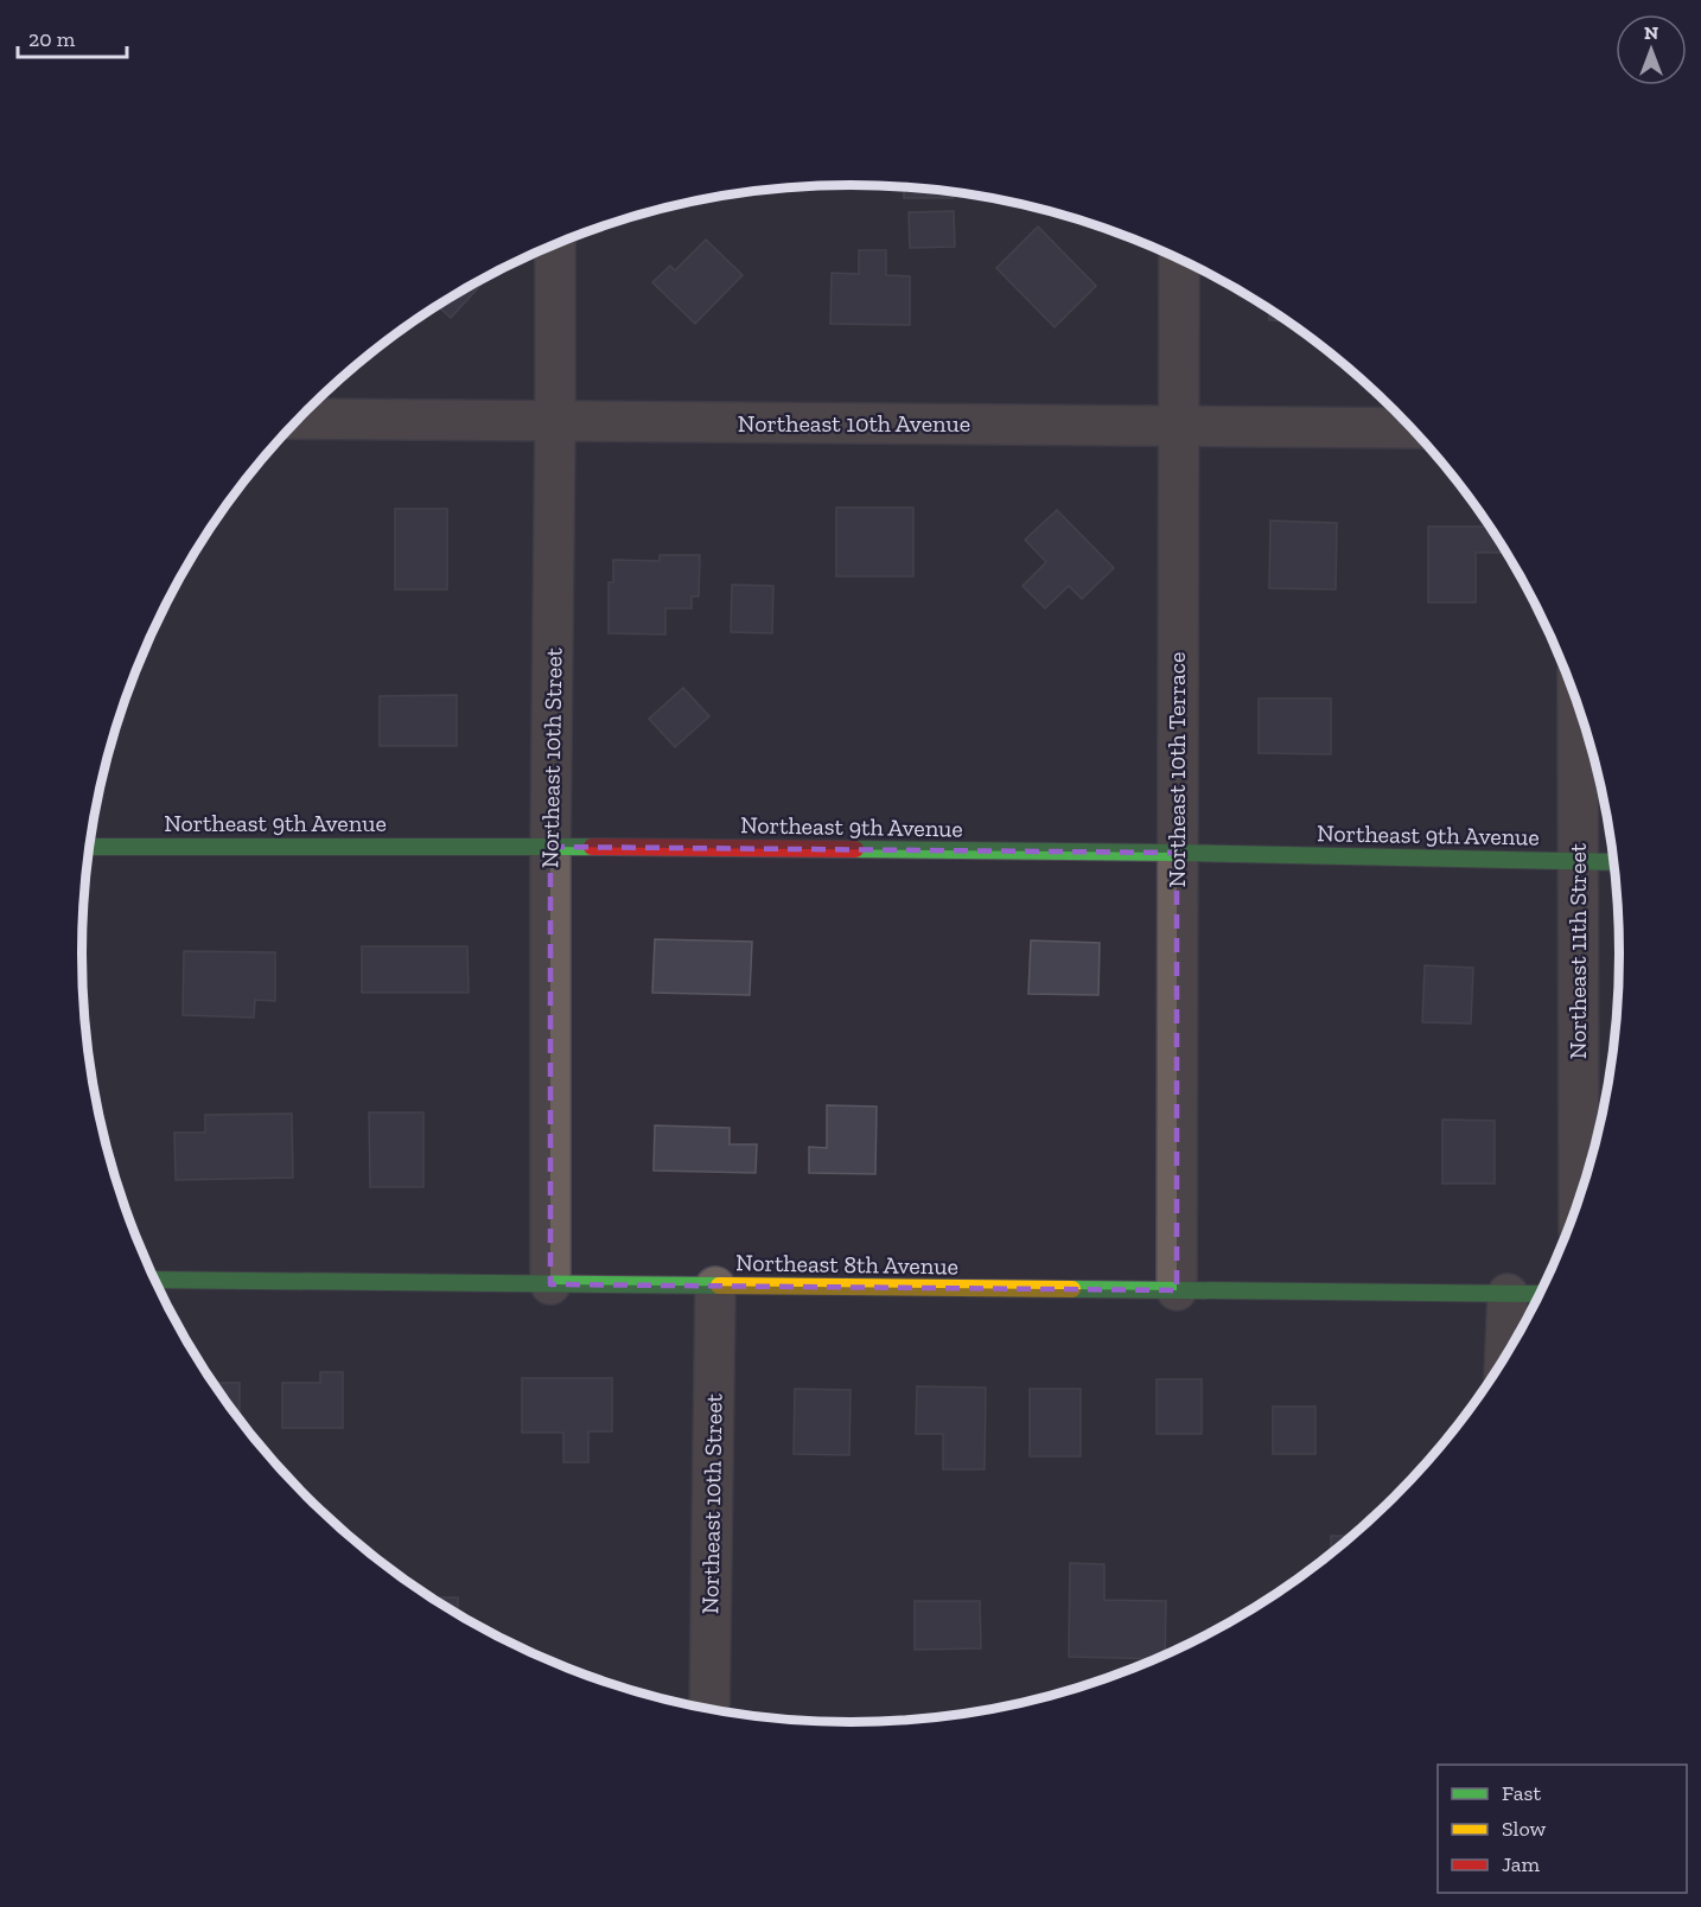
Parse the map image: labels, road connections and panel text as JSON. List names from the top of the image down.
{
  "streets": {
    "street": [
      "Northeast 10th Avenue",
      "Northeast 10th Street",
      "Northeast 10th Terrace",
      "Northeast 9th Avenue",
      "Northeast 11th Street",
      "Northeast 8th Avenue"
    ]
  },
  "crossings": [
    ["Northeast 10th Avenue", "Northeast 10th Street"],
    ["Northeast 10th Avenue", "Northeast 10th Terrace"],
    ["Northeast 10th Street", "Northeast 9th Avenue"],
    ["Northeast 10th Street", "Northeast 8th Avenue"],
    ["Northeast 10th Terrace", "Northeast 9th Avenue"],
    ["Northeast 10th Terrace", "Northeast 8th Avenue"],
    ["Northeast 9th Avenue", "Northeast 11th Street"]
  ],
  "legend": ["Fast", "Slow", "Jam"],
  "scale_bar": "20 m",
  "north": "top"
}
